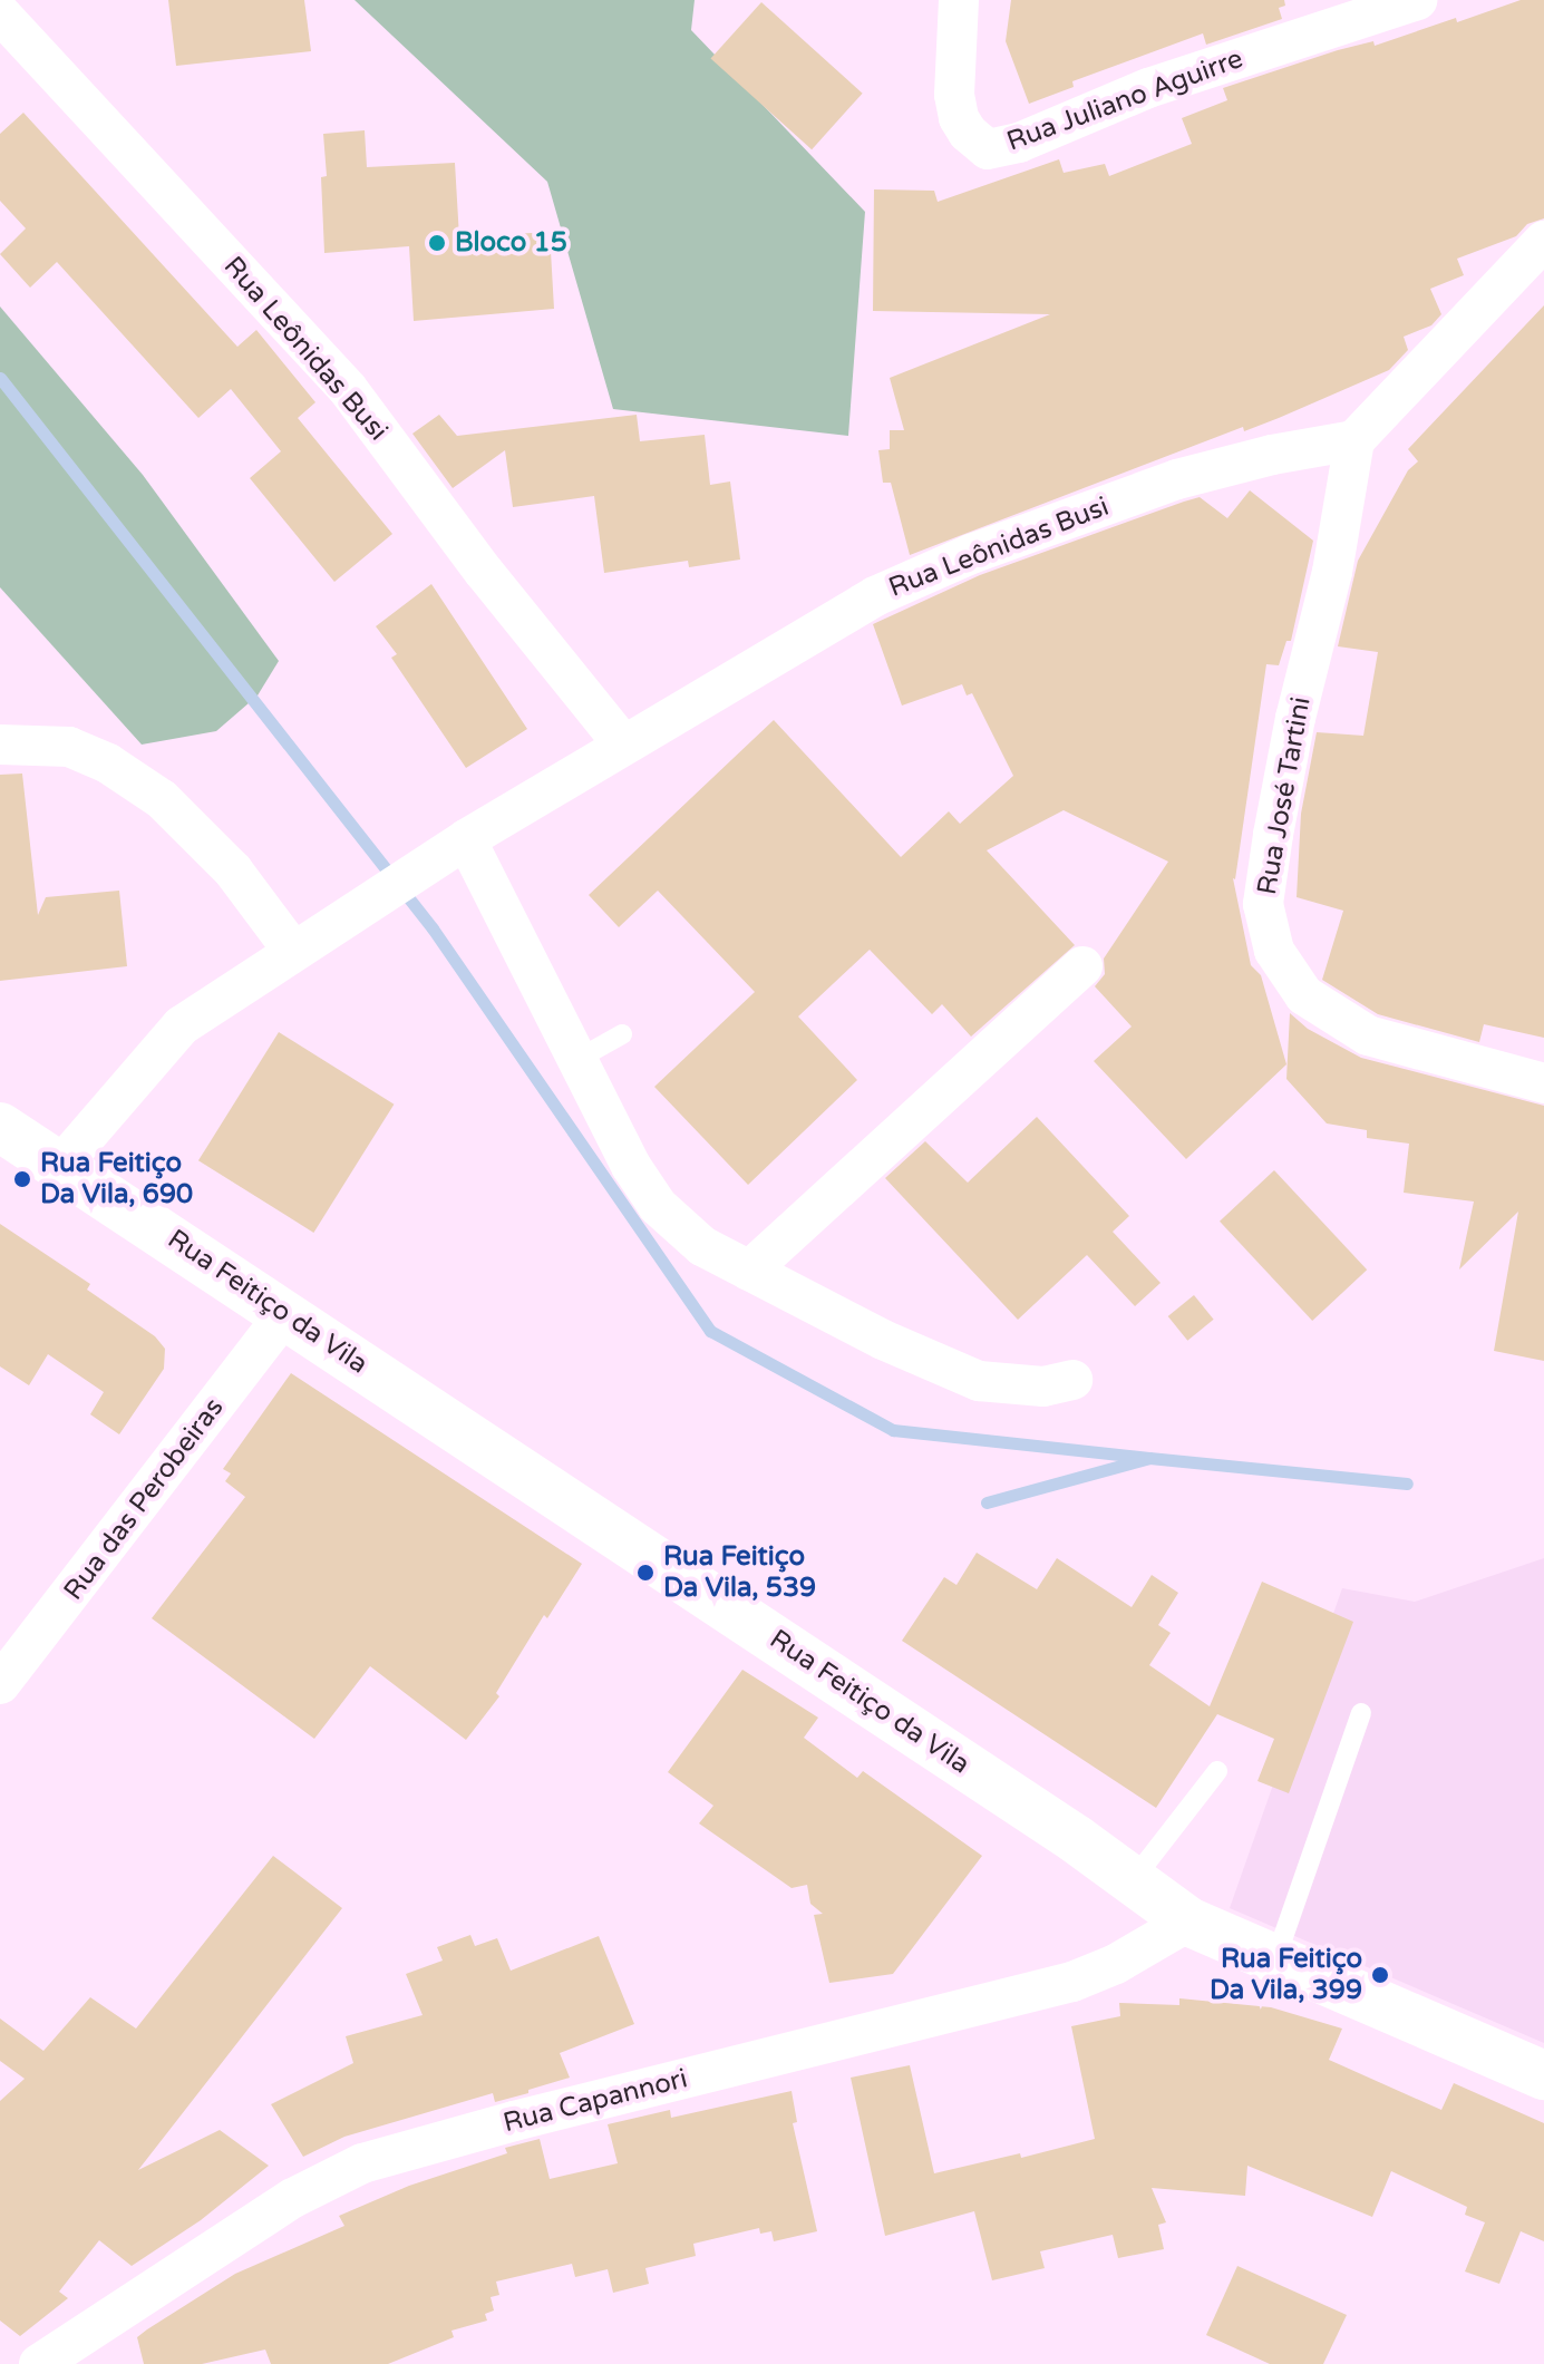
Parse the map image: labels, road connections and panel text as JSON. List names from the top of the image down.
{
  "streets": {
    "street": [
      "Rua Juliano Aguirre",
      "Rua Leônidas Busi",
      "Rua José Tartini",
      "Rua Feitiço da Vila",
      "Rua das Perobeiras",
      "Rua Capannori"
    ]
  },
  "crossings": [
    ["Rua Leônidas Busi", "Rua José Tartini"],
    ["Rua Leônidas Busi", "Rua Feitiço da Vila"],
    ["Rua Feitiço da Vila", "Rua das Perobeiras"],
    ["Rua Feitiço da Vila", "Rua Capannori"]
  ],
  "places": [
    "Bloco 15",
    "Rua Feitiço Da Vila, 690",
    "Rua Feitiço Da Vila, 539",
    "Rua Feitiço Da Vila, 399"
  ]
}
